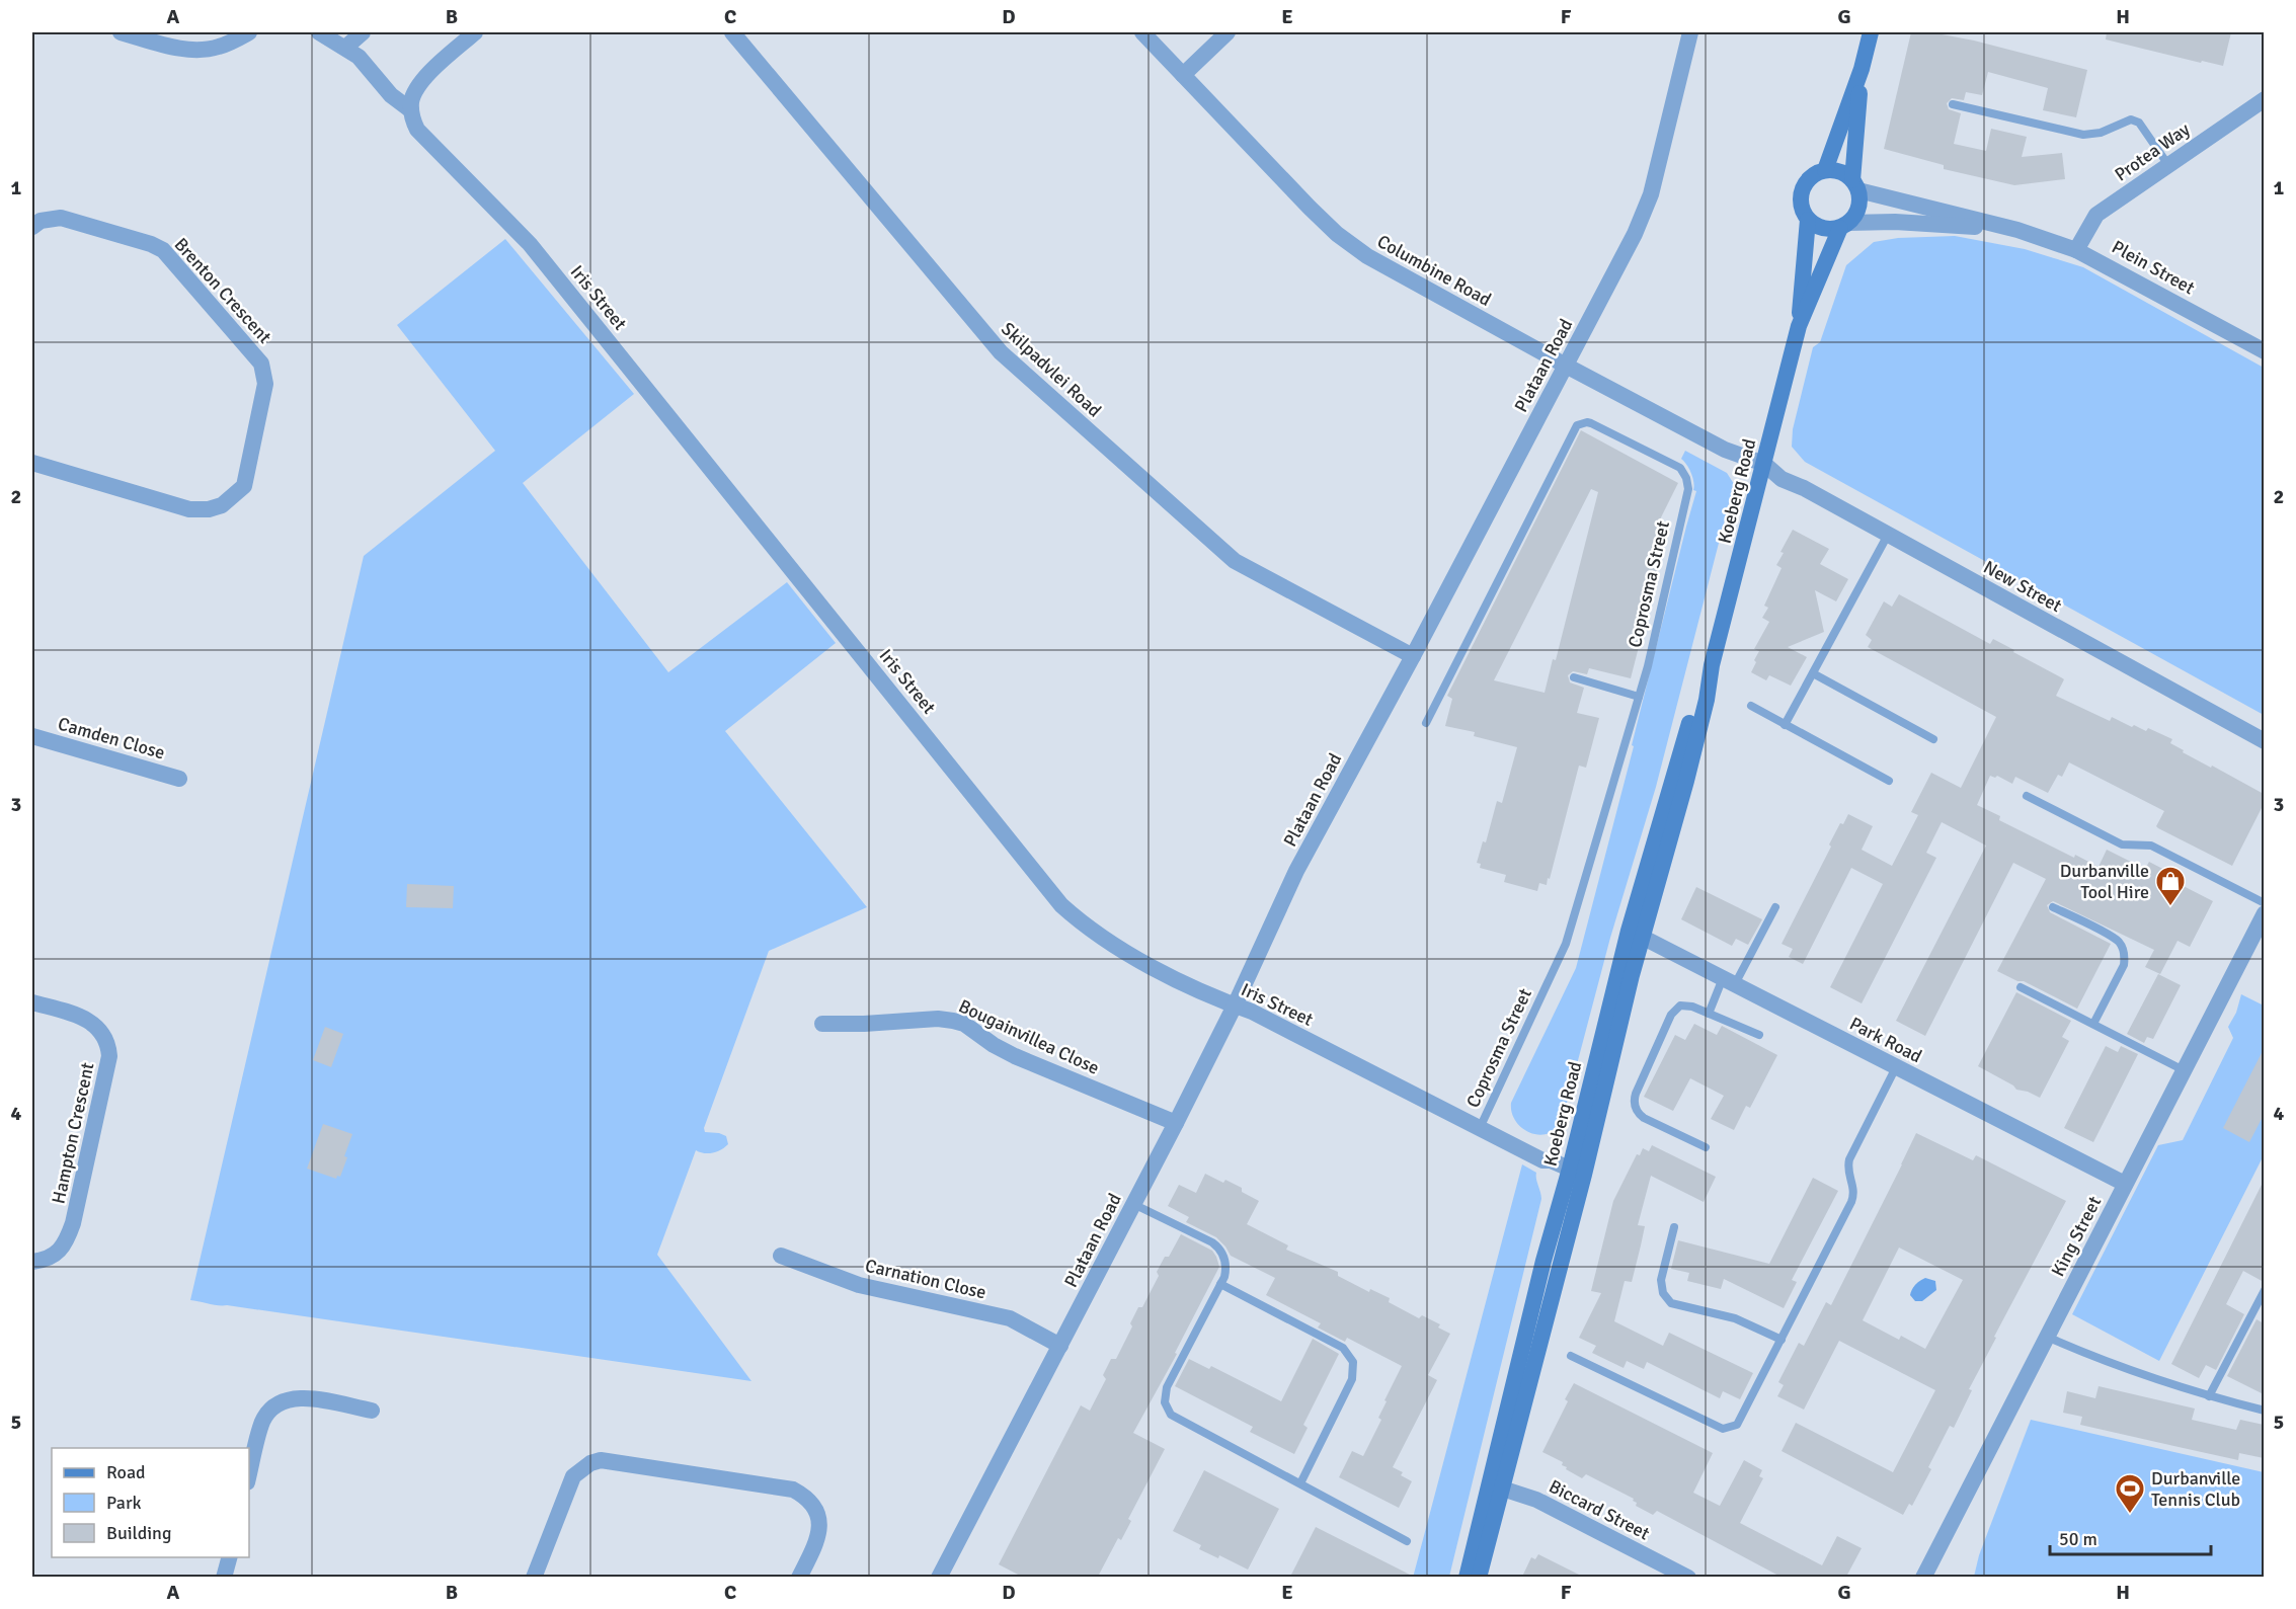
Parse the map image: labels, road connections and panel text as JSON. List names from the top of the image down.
{
  "streets": {
    "main road": ["Koeberg Road"],
    "street": [
      "Protea Way",
      "Plein Street",
      "Columbine Road",
      "Brenton Crescent",
      "Iris Street",
      "Plataan Road",
      "Skilpadvlei Road",
      "New Street",
      "Camden Close",
      "Bougainvillea Close",
      "Park Road",
      "Hampton Crescent",
      "King Street",
      "Carnation Close",
      "Biccard Street"
    ],
    "lane": ["Coprosma Street"]
  },
  "crossings": [
    ["Protea Way", "Plein Street"],
    ["Plein Street", "Koeberg Road"],
    ["Columbine Road", "Plataan Road"],
    ["Columbine Road", "Koeberg Road"],
    ["Columbine Road", "New Street"],
    ["Iris Street", "Plataan Road"],
    ["Iris Street", "Koeberg Road"],
    ["Iris Street", "Coprosma Street"],
    ["Plataan Road", "Skilpadvlei Road"],
    ["Plataan Road", "Bougainvillea Close"],
    ["Plataan Road", "Carnation Close"],
    ["Koeberg Road", "New Street"],
    ["Koeberg Road", "Park Road"],
    ["Koeberg Road", "Biccard Street"],
    ["Park Road", "King Street"]
  ],
  "places": {
    "shop": ["Durbanville Tool Hire"],
    "sports": ["Durbanville Tennis Club"]
  },
  "legend": ["Road", "Park", "Building"],
  "scale_bar": "50 m",
  "grid": {
    "columns": [
      "A",
      "B",
      "C",
      "D",
      "E",
      "F",
      "G",
      "H"
    ],
    "rows": [
      "1",
      "2",
      "3",
      "4",
      "5"
    ]
  }
}
